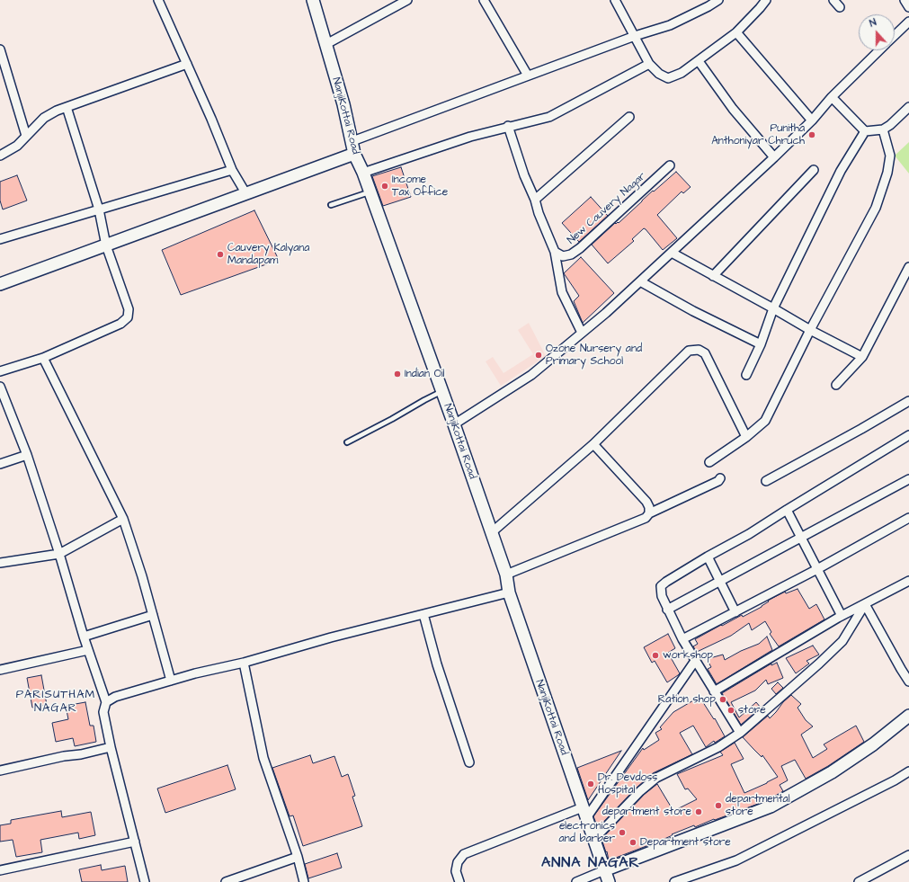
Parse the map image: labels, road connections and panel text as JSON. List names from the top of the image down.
{
  "streets": {
    "main road": ["NanjiKottai Road"],
    "street": ["New Cauvery Nagar"]
  },
  "districts": ["PARISUTHAM NAGAR", "ANNA NAGAR"],
  "places": [
    "Punitha Anthoniyar Chruch",
    "Income Tax Office",
    "Cauvery Kalyana Mandapam",
    "Ozone Nursery and Primary School",
    "Indian Oil",
    "workshop",
    "Ration shop",
    "store",
    "Dr. Devdoss Hospital",
    "departmental store",
    "department store",
    "electronics and barber",
    "Department store"
  ],
  "north": "top"
}
